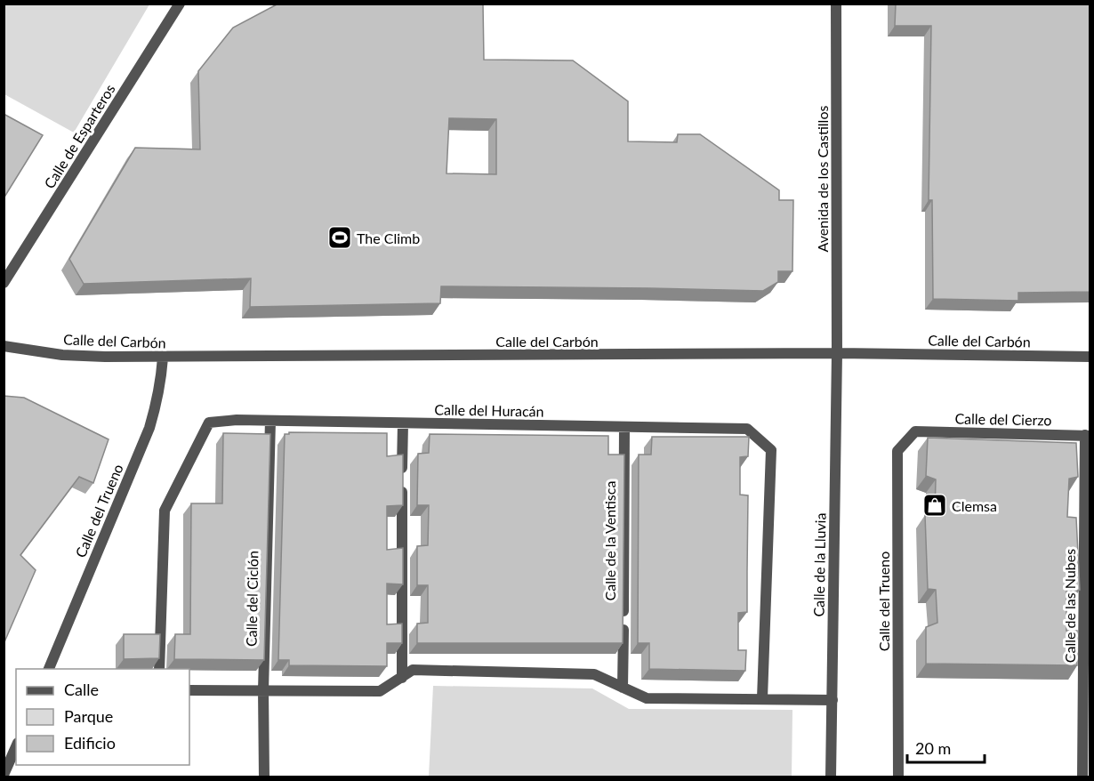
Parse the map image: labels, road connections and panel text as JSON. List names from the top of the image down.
{
  "streets": {
    "street": [
      "Calle de Esparteros",
      "Avenida de los Castillos",
      "Calle del Carbón",
      "Calle del Huracán",
      "Calle del Cierzo",
      "Calle del Trueno",
      "Calle de la Ventisca",
      "Calle de la Lluvia",
      "Calle del Ciclón",
      "Calle de las Nubes"
    ]
  },
  "crossings": [
    ["Avenida de los Castillos", "Calle del Carbón"],
    ["Avenida de los Castillos", "Calle de la Lluvia"],
    ["Calle del Carbón", "Calle del Trueno"],
    ["Calle del Carbón", "Calle de la Lluvia"],
    ["Calle del Huracán", "Calle de la Ventisca"],
    ["Calle del Huracán", "Calle del Ciclón"],
    ["Calle del Cierzo", "Calle del Trueno"],
    ["Calle del Cierzo", "Calle de las Nubes"]
  ],
  "places": {
    "sports": ["The Climb"],
    "shop": ["Clemsa"]
  },
  "legend": ["Calle", "Parque", "Edificio"],
  "scale_bar": "20 m"
}
